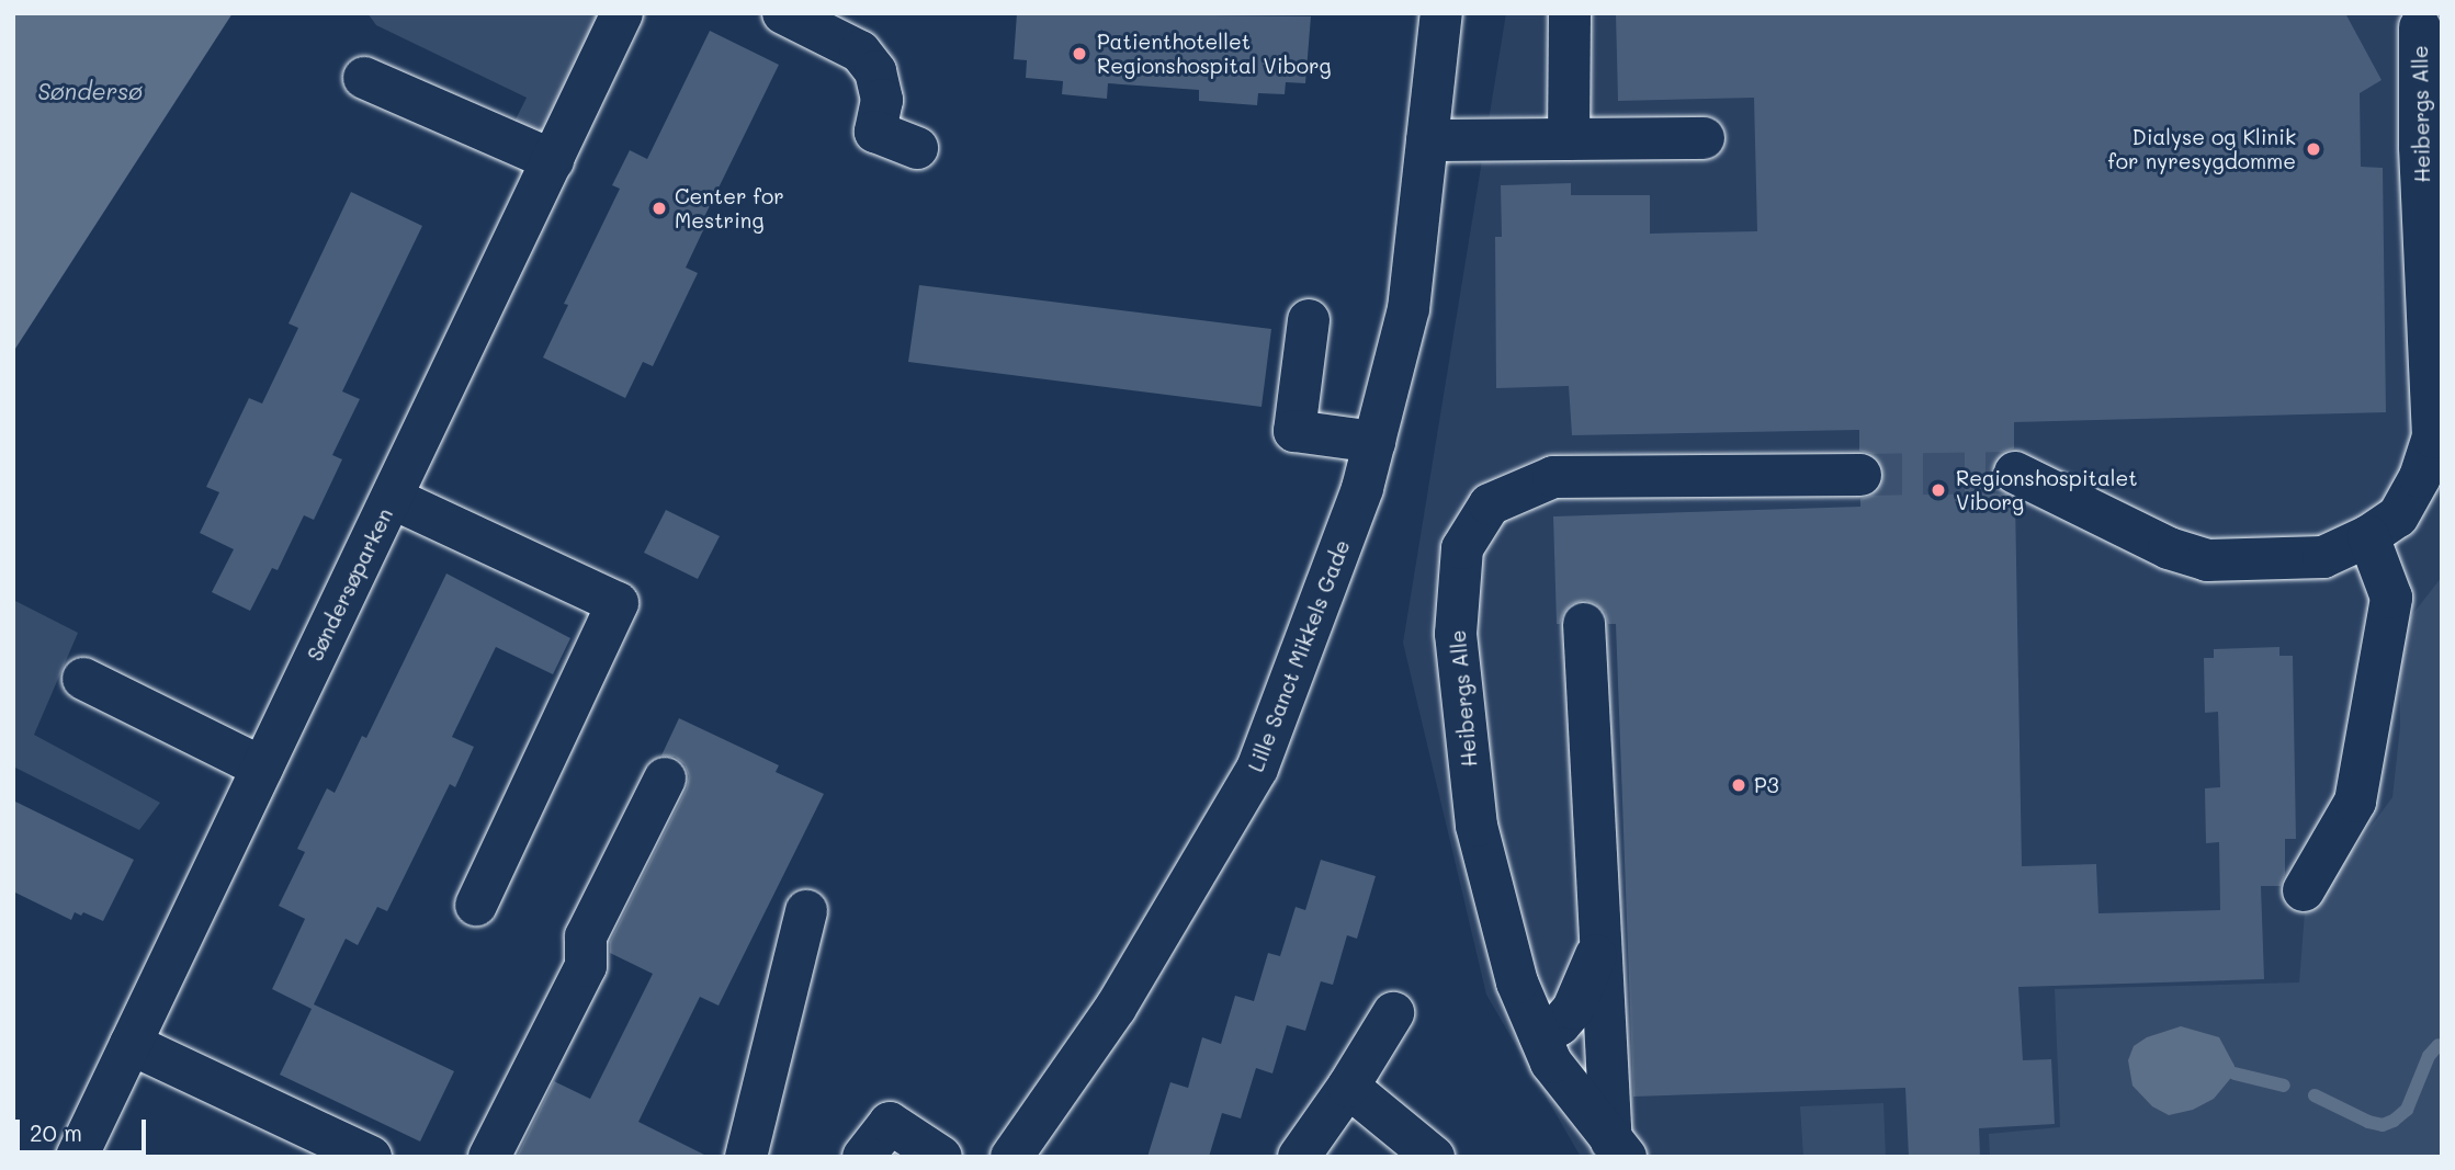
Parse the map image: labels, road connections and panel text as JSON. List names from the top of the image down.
{
  "streets": {
    "street": ["Heibergs Alle", "Søndersøparken", "Lille Sanct Mikkels Gade"]
  },
  "water": ["Søndersø"],
  "places": [
    "Patienthotellet Regionshospital Viborg",
    "Dialyse og Klinik for nyresygdomme",
    "Center for Mestring",
    "Regionshospitalet Viborg",
    "P3"
  ],
  "scale_bar": "20 m"
}
